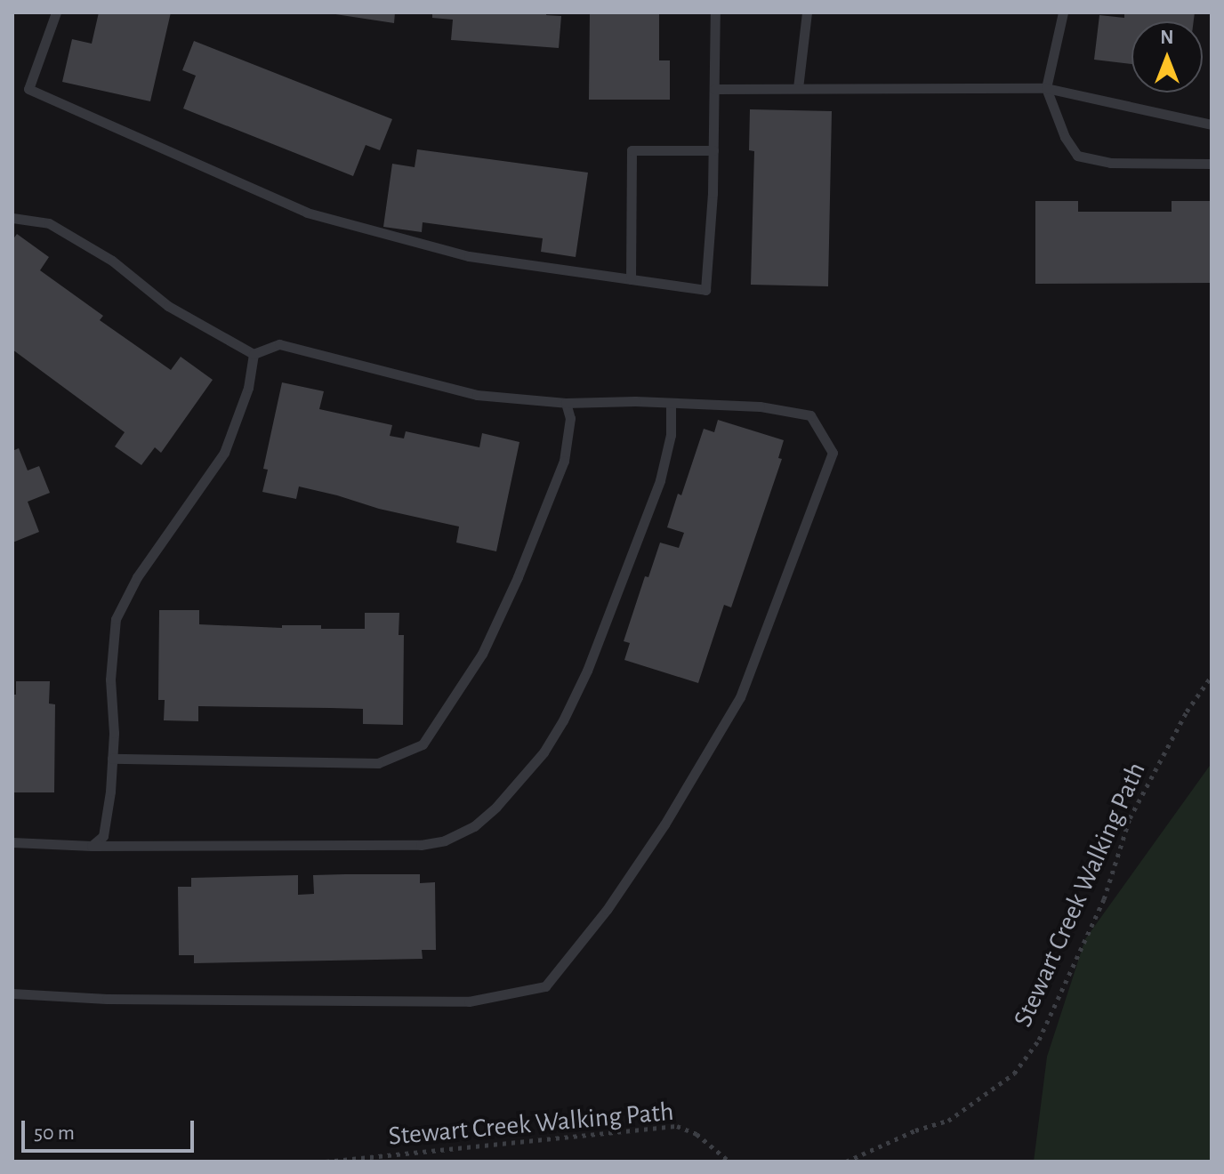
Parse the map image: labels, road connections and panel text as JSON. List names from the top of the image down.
{
  "streets": {
    "path": ["Stewart Creek Walking Path"]
  },
  "scale_bar": "50 m",
  "north": "top"
}
